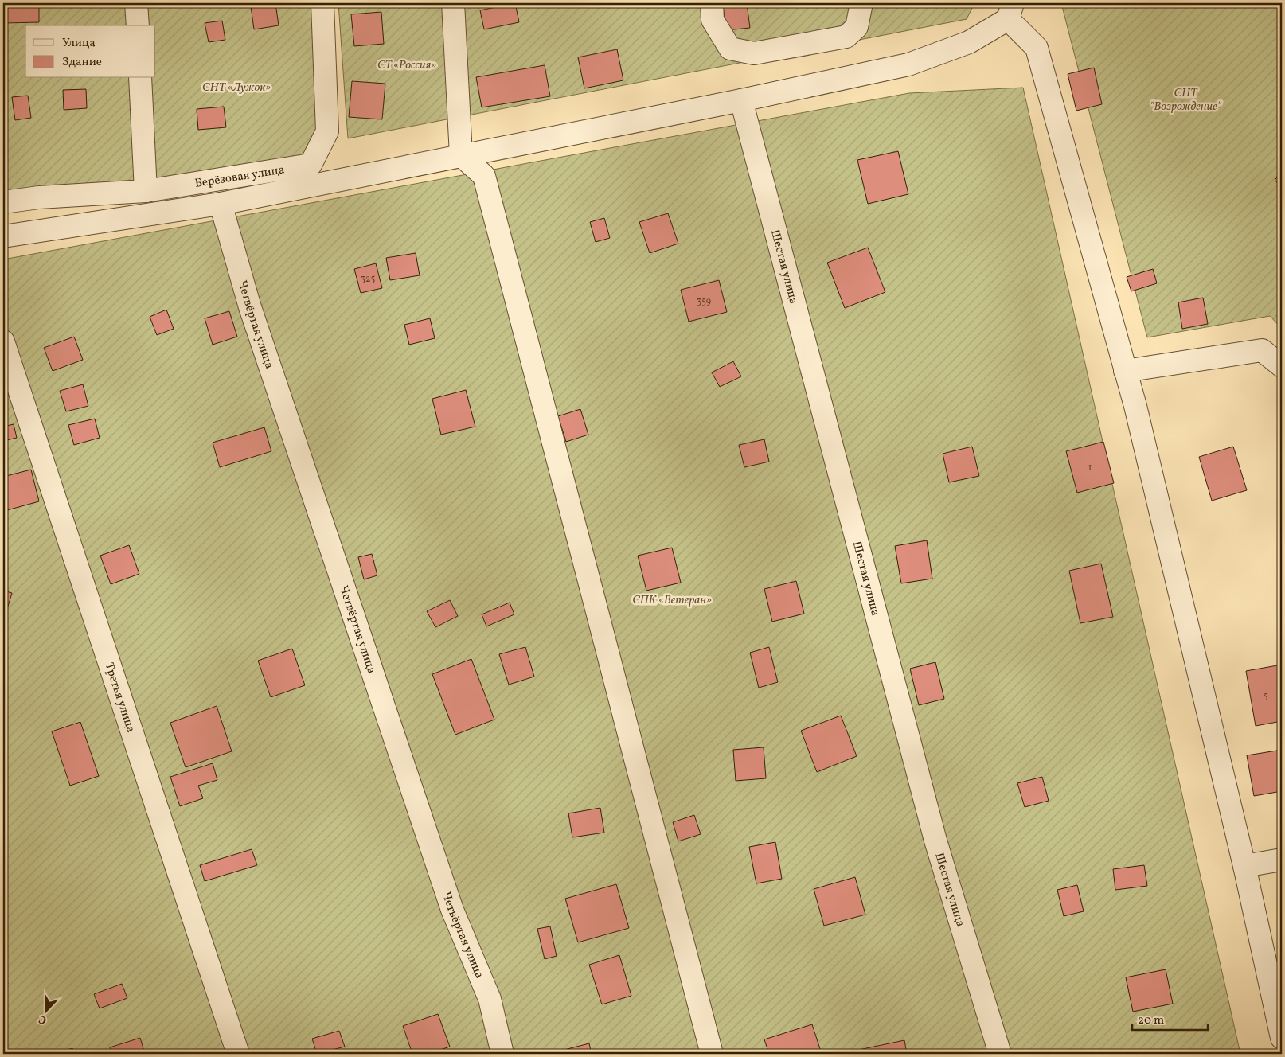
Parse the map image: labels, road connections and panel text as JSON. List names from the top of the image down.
{
  "streets": {
    "street": [
      "Берёзовая улица",
      "Шестая улица",
      "Четвёртая улица",
      "Третья улица"
    ]
  },
  "parks": [
    "СТ «Россия»",
    "СНТ «Лужок»",
    "СНТ \"Возрождение\"",
    "СПК «Ветеран»"
  ],
  "house_numbers": [
    "325",
    "359",
    "1",
    "5"
  ],
  "legend": ["Улица", "Здание"],
  "scale_bar": "20 m",
  "north": "bottom"
}
